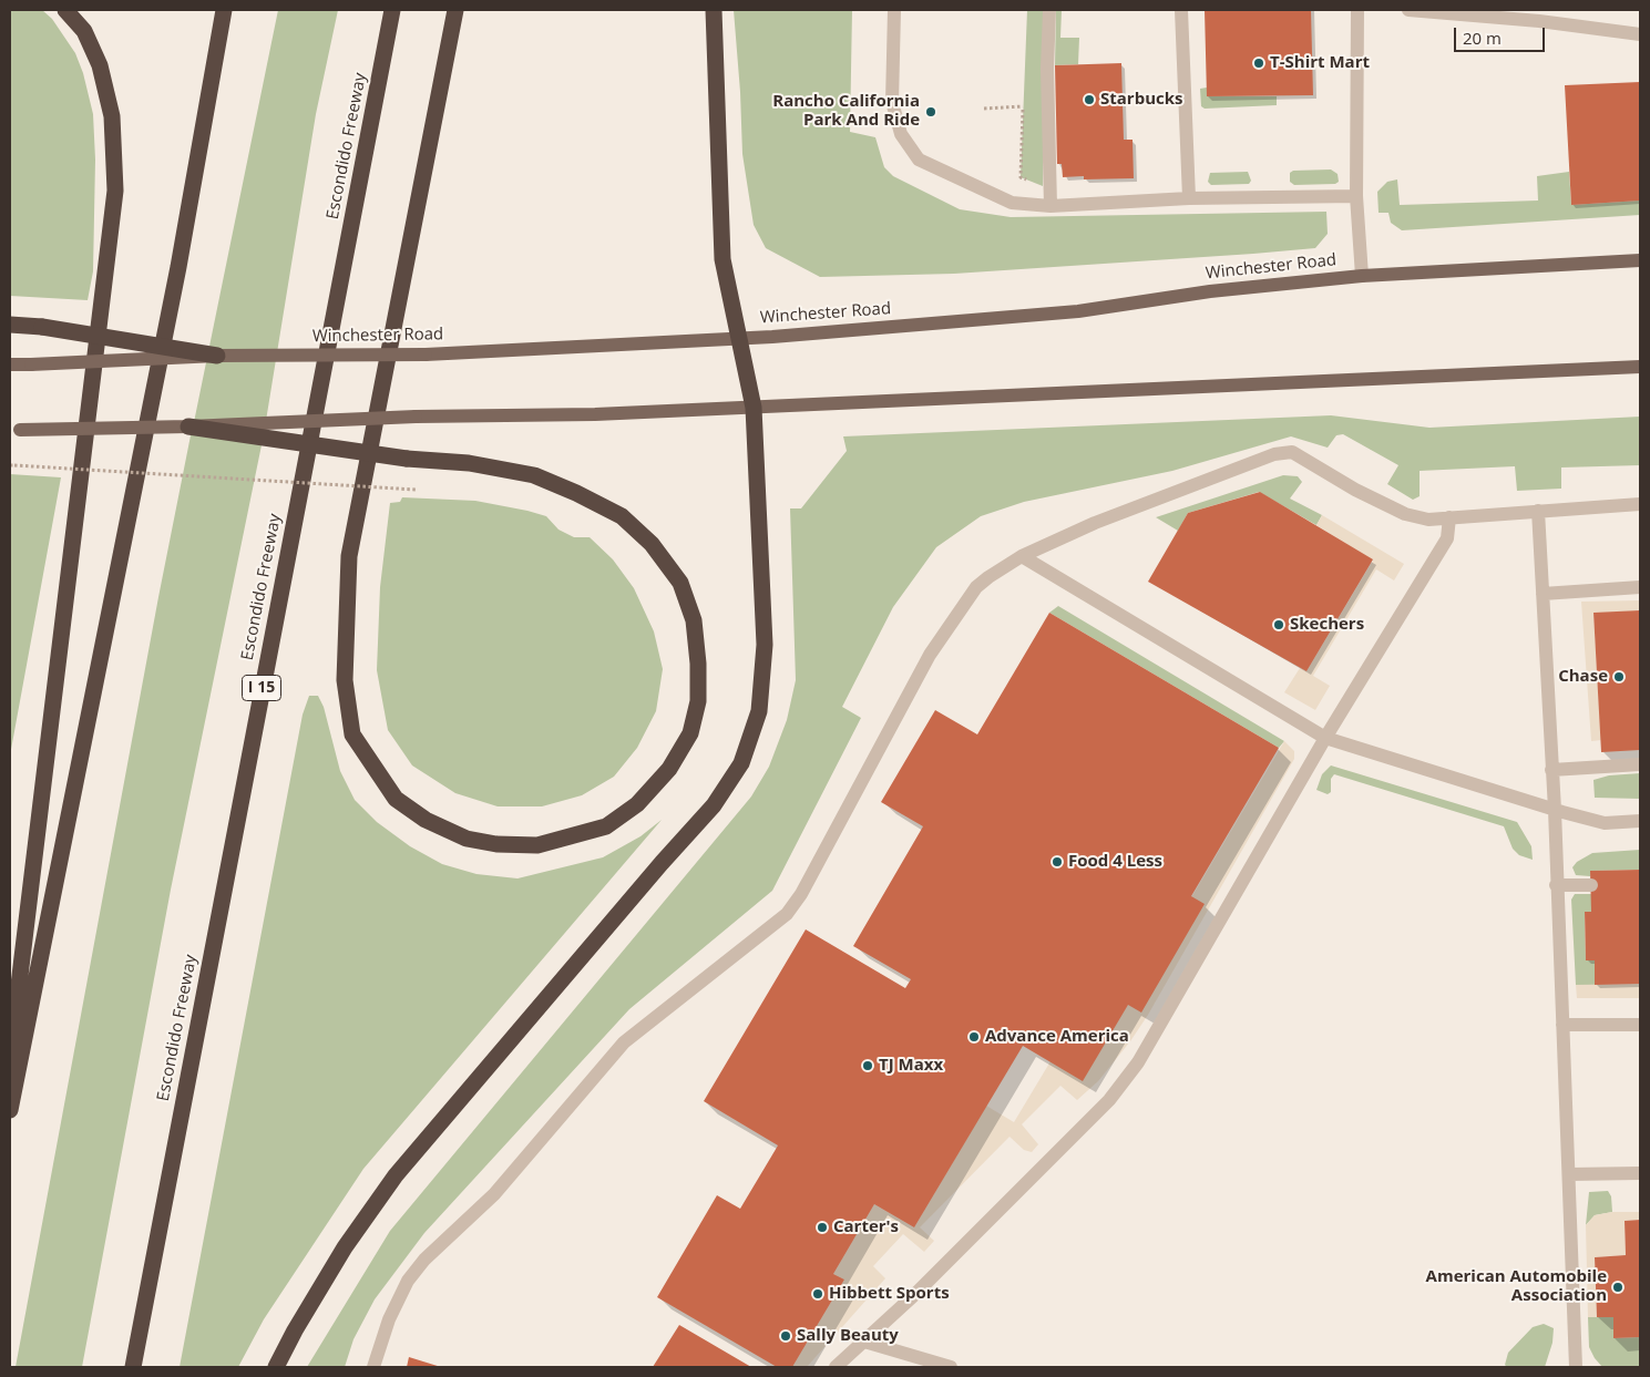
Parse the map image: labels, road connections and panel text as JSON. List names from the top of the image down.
{
  "streets": {
    "highway": ["Escondido Freeway", "I 15"],
    "main road": ["Winchester Road"]
  },
  "places": [
    "T-Shirt Mart",
    "Starbucks",
    "Rancho California Park And Ride",
    "Skechers",
    "Chase",
    "Food 4 Less",
    "Advance America",
    "TJ Maxx",
    "Carter's",
    "American Automobile Association",
    "Hibbett Sports",
    "Sally Beauty"
  ],
  "scale_bar": "20 m"
}
